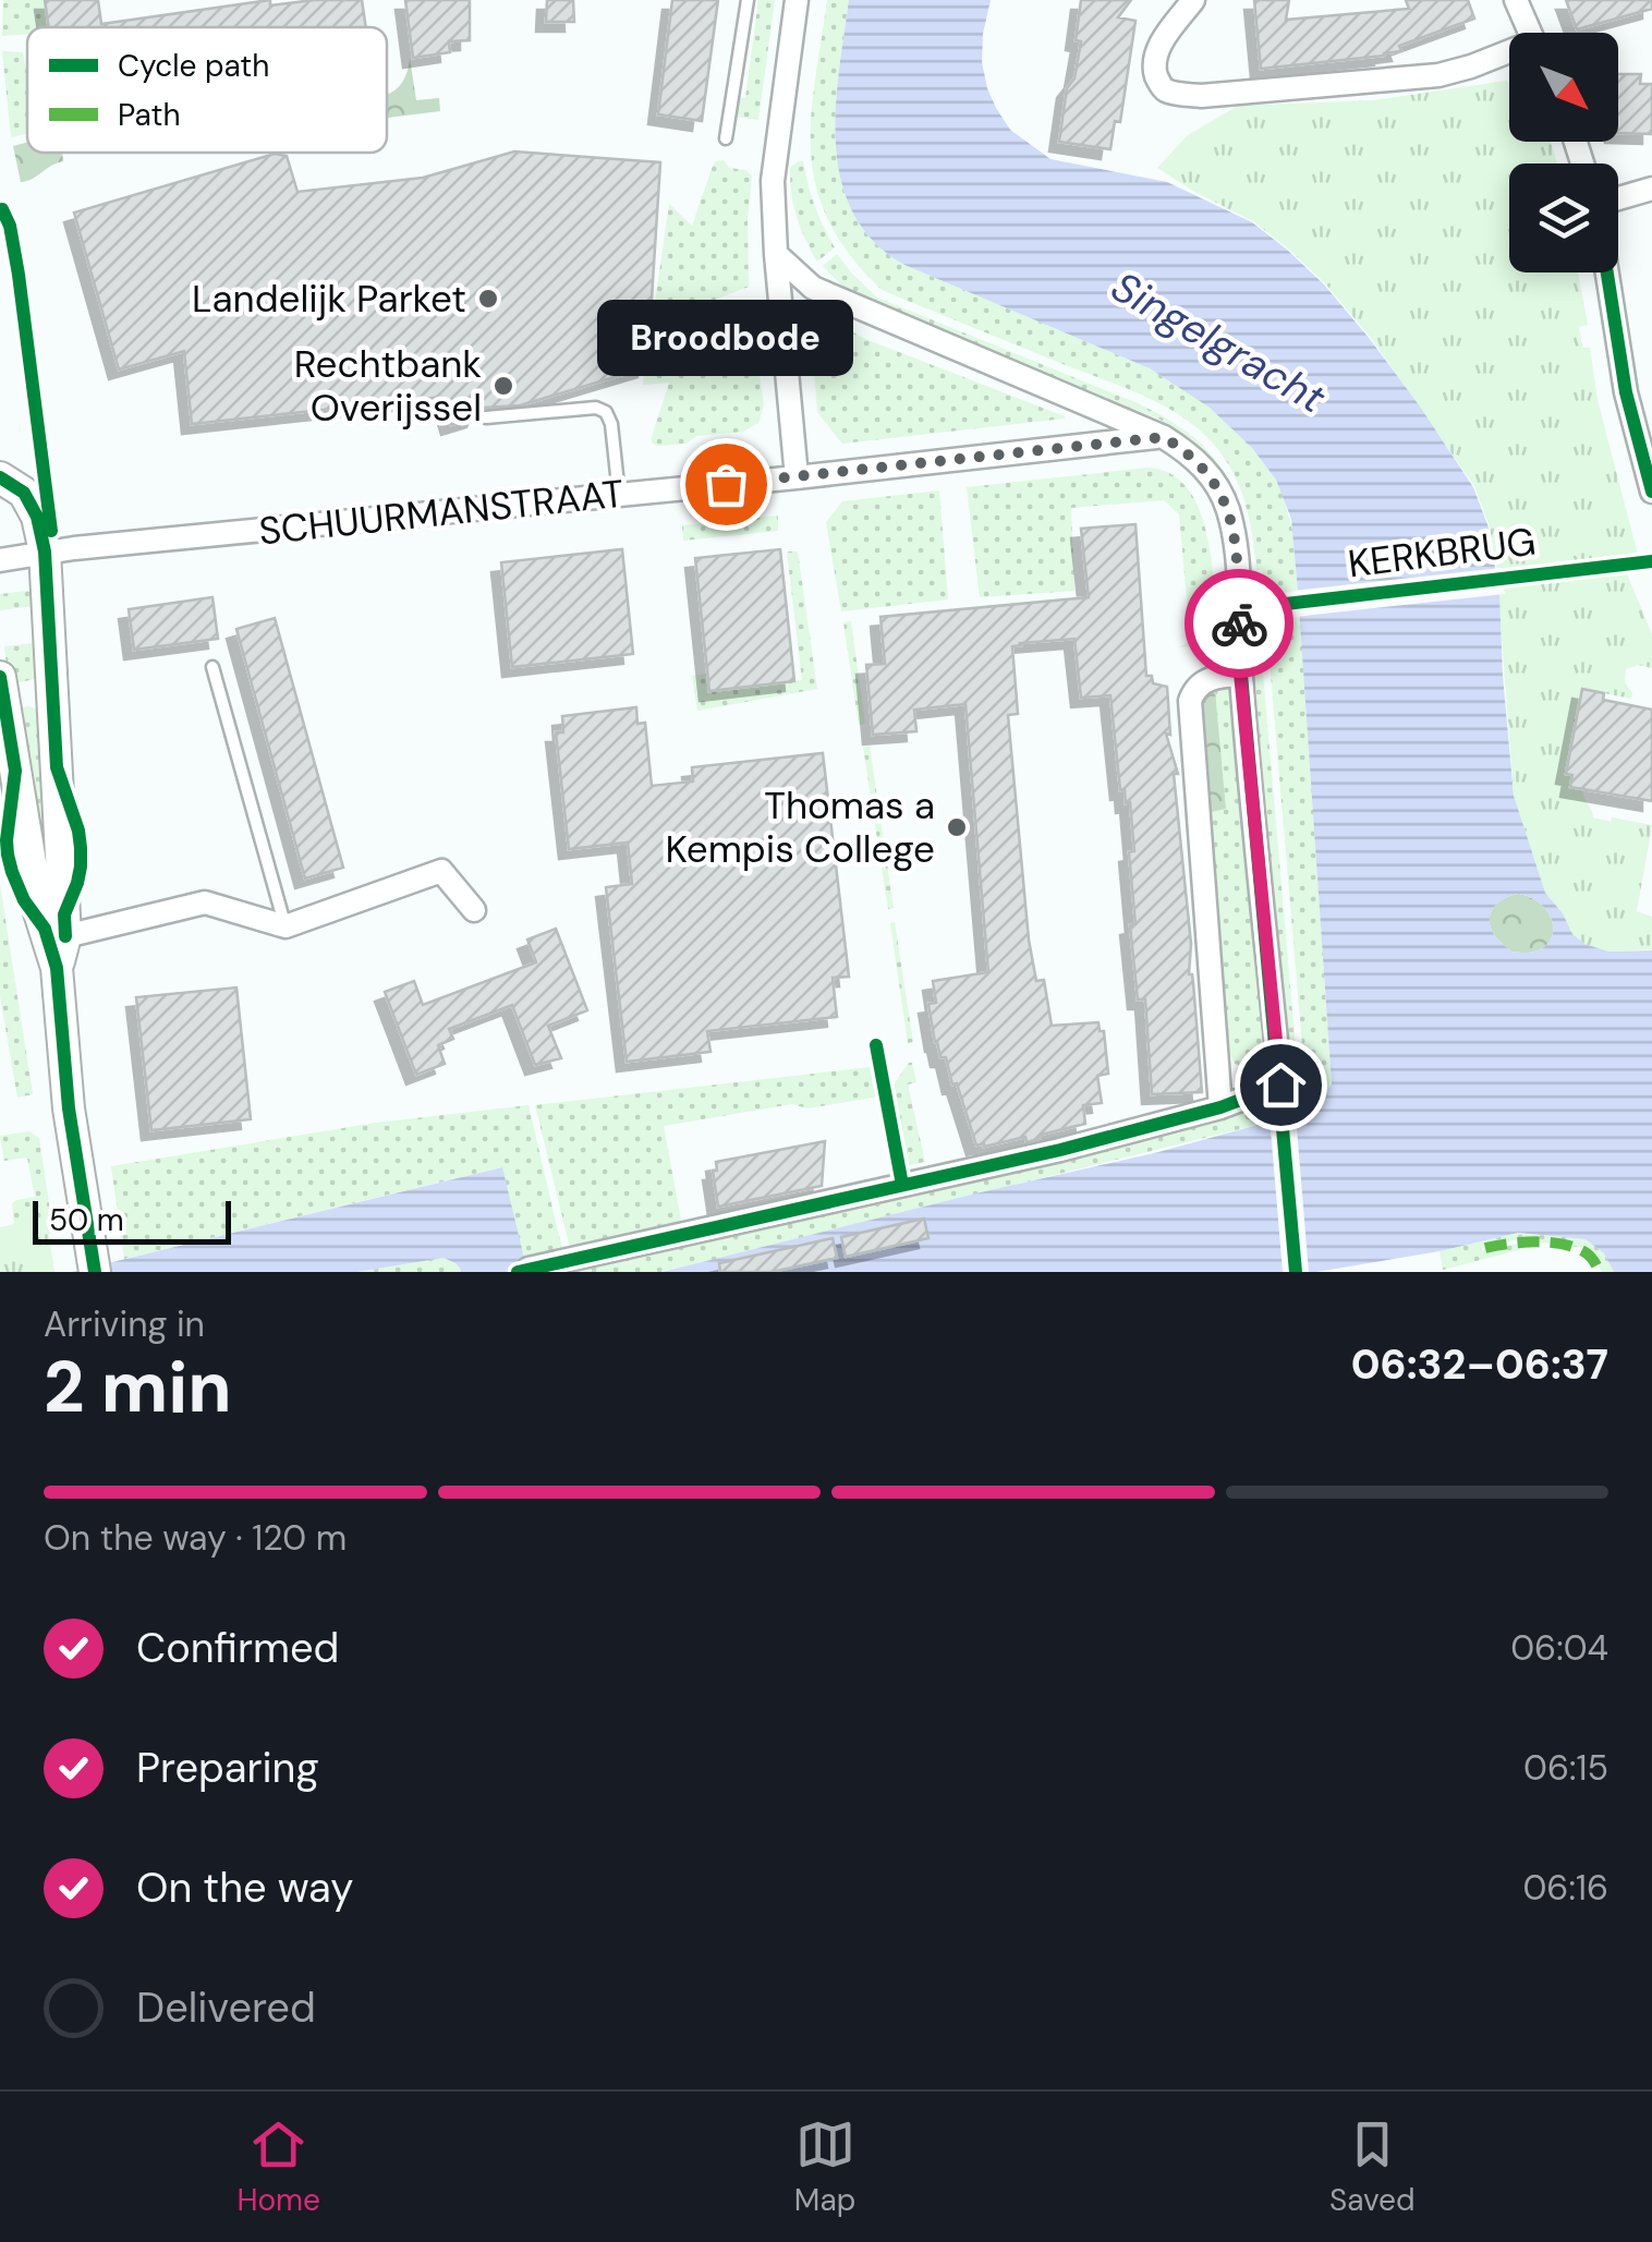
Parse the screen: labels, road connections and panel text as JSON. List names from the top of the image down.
{
  "streets": {
    "street": ["SCHUURMANSTRAAT"],
    "cycle path": ["KERKBRUG"]
  },
  "water": ["Singelgracht"],
  "places": [
    "Landelijk Parket",
    "Rechtbank Overijssel",
    "Broodbode",
    "Thomas a Kempis College"
  ],
  "legend": ["Cycle path", "Path"],
  "scale_bar": "50 m",
  "north": "bottom right",
  "page": {
    "bubble": "Broodbode",
    "scale": "50 m",
    "heading": ["2 min", "Arriving in", "06:32–06:37"],
    "bar": "On the way · 120 m",
    "list": [
      ["Confirmed", "06:04"],
      ["Preparing", "06:15"],
      ["On the way", "06:16"],
      "Delivered"
    ],
    "tabs": ["Home", "Map", "Saved"]
  }
}
